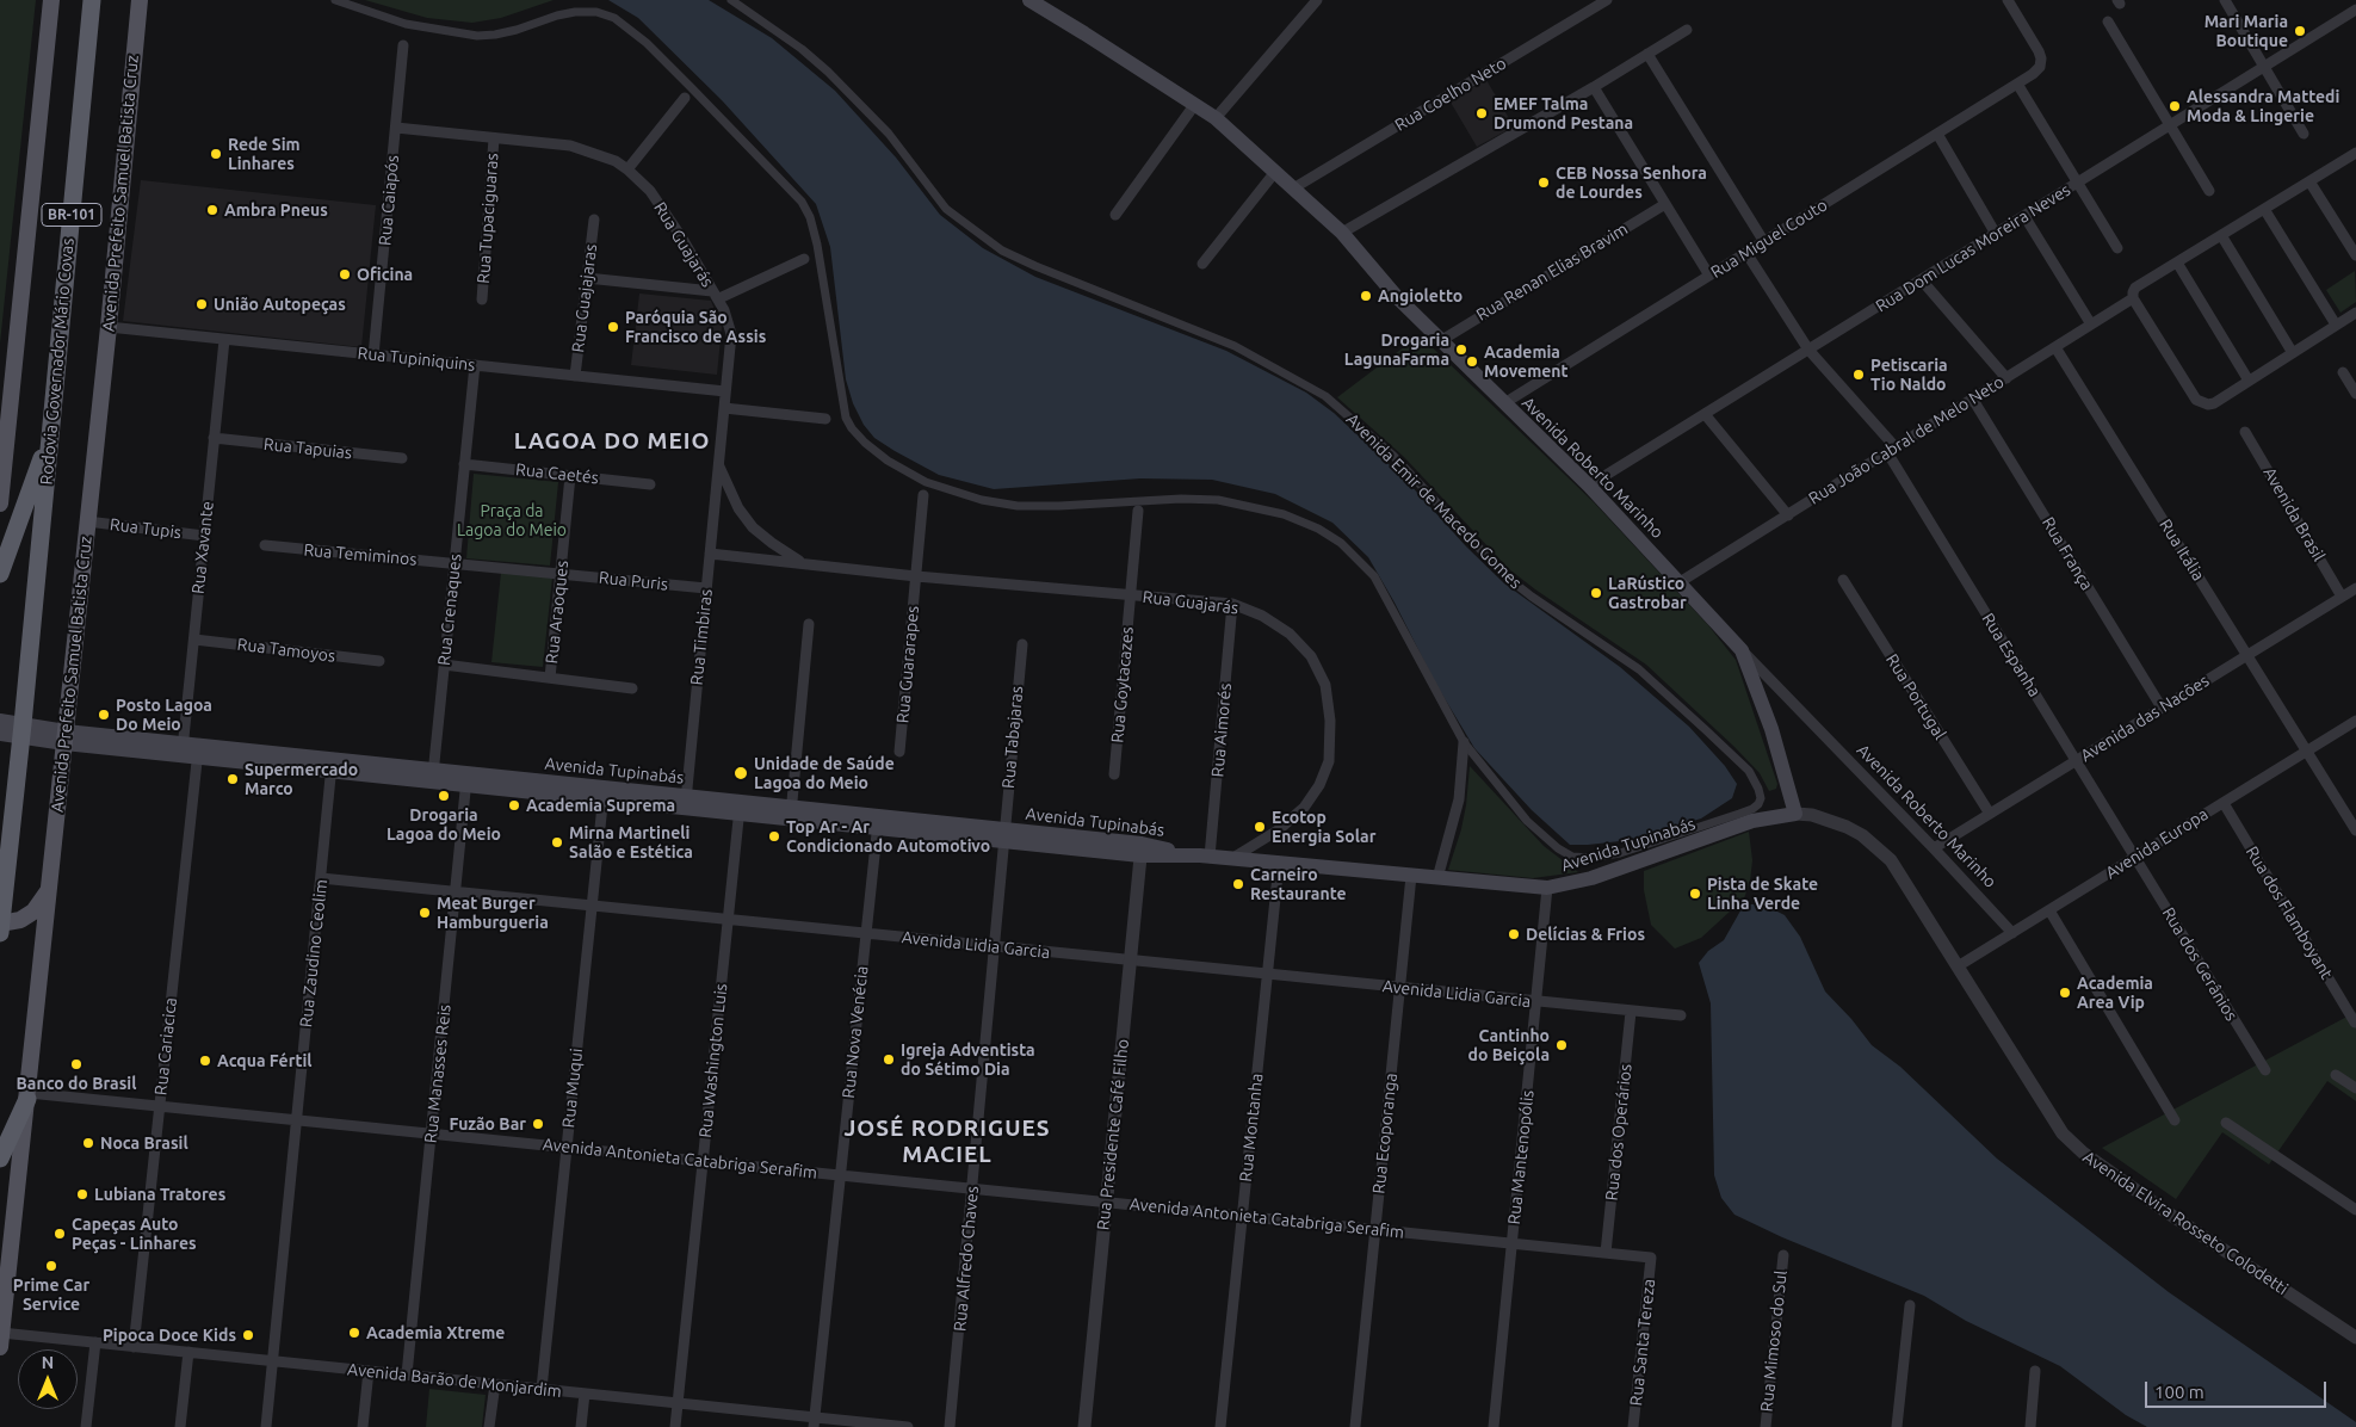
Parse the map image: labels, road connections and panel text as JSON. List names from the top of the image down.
{
  "streets": {
    "highway": ["BR-101", "Rodovia Governador Mário Covas"],
    "main road": ["Avenida Prefeito Samuel Batista Cruz", "Avenida Roberto Marinho", "Avenida Tupinabás"],
    "street": [
      "Rua Coelho Neto",
      "Rua Caiapós",
      "Rua Tupaciguaras",
      "Rua Miguel Couto",
      "Rua Guajarás",
      "Rua Dom Lucas Moreira Neves",
      "Rua Renan Elias Bravim",
      "Rua Guajajaras",
      "Rua Tupiniquins",
      "Rua João Cabral de Melo Neto",
      "Rua Tapuias",
      "Rua Caetés",
      "Avenida Emir de Macedo Gomes",
      "Avenida Brasil",
      "Rua Tupis",
      "Rua Xavante",
      "Rua Itália",
      "Rua França",
      "Rua Temiminos",
      "Rua Puris",
      "Rua Crenaques",
      "Rua Araoques",
      "Rua Timbiras",
      "Rua Tamoyos",
      "Rua Espanha",
      "Rua Guararapes",
      "Rua Goytacazes",
      "Rua Portugal",
      "Avenida das Nacões",
      "Rua Aimorés",
      "Rua Tabajaras",
      "Avenida Europa",
      "Rua dos Flamboyant",
      "Avenida Lidia Garcia",
      "Rua Zaudino Ceolim",
      "Rua dos Gerânios",
      "Rua Nova Venécia",
      "Rua Cariacica",
      "Rua Washington Luis",
      "Rua Manasses Reis",
      "Rua Muqui",
      "Rua Montanha",
      "Rua dos Operários",
      "Rua Ecoporanga",
      "Rua Presidente Café Filho",
      "Rua Mantenopólis",
      "Avenida Antonieta Catabriga Serafim",
      "Avenida Elvira Rosseto Colodetti",
      "Rua Alfredo Chaves",
      "Rua Mimoso do Sul",
      "Rua Santa Tereza",
      "Avenida Barão de Monjardim"
    ]
  },
  "crossings": [
    ["Rua Coelho Neto", "Avenida Roberto Marinho"],
    ["Avenida Prefeito Samuel Batista Cruz", "Rua Tupiniquins"],
    ["Avenida Prefeito Samuel Batista Cruz", "Rua Tupis"],
    ["Avenida Prefeito Samuel Batista Cruz", "Avenida Tupinabás"],
    ["Avenida Prefeito Samuel Batista Cruz", "Avenida Antonieta Catabriga Serafim"],
    ["Avenida Prefeito Samuel Batista Cruz", "Avenida Barão de Monjardim"],
    ["Rua Caiapós", "Rua Guajarás"],
    ["Rua Caiapós", "Rua Tupiniquins"],
    ["Rua Tupaciguaras", "Rua Guajarás"],
    ["Rua Miguel Couto", "Avenida Roberto Marinho"],
    ["Rua Miguel Couto", "Rua Espanha"],
    ["Rua Guajarás", "Rua Tupiniquins"],
    ["Rua Guajarás", "Rua Timbiras"],
    ["Rua Guajarás", "Rua Guararapes"],
    ["Rua Guajarás", "Rua Goytacazes"],
    ["Rua Guajarás", "Rua Aimorés"],
    ["Rua Guajarás", "Avenida Tupinabás"],
    ["Rua Dom Lucas Moreira Neves", "Avenida Roberto Marinho"],
    ["Rua Dom Lucas Moreira Neves", "Rua Espanha"],
    ["Rua Renan Elias Bravim", "Avenida Roberto Marinho"],
    ["Rua Guajajaras", "Rua Tupiniquins"],
    ["Rua Tupiniquins", "Rua Xavante"],
    ["Rua Tupiniquins", "Rua Crenaques"],
    ["Rodovia Governador Mário Covas", "Avenida Tupinabás"],
    ["Rua João Cabral de Melo Neto", "Avenida Roberto Marinho"],
    ["Rua João Cabral de Melo Neto", "Rua Itália"],
    ["Rua João Cabral de Melo Neto", "Rua França"],
    ["Rua João Cabral de Melo Neto", "Rua Espanha"],
    ["Rua Tapuias", "Rua Xavante"],
    ["Avenida Roberto Marinho", "Avenida das Nacões"],
    ["Avenida Roberto Marinho", "Avenida Europa"],
    ["Rua Caetés", "Rua Crenaques"],
    ["Rua Caetés", "Rua Araoques"],
    ["Avenida Brasil", "Avenida das Nacões"],
    ["Rua Tupis", "Rua Xavante"],
    ["Rua Xavante", "Rua Tamoyos"],
    ["Rua Xavante", "Avenida Tupinabás"],
    ["Rua Xavante", "Rua Cariacica"],
    ["Rua Itália", "Avenida das Nacões"],
    ["Rua Itália", "Avenida Europa"],
    ["Rua França", "Avenida das Nacões"],
    ["Rua Temiminos", "Rua Puris"],
    ["Rua Temiminos", "Rua Crenaques"],
    ["Rua Temiminos", "Rua Araoques"],
    ["Rua Puris", "Rua Araoques"],
    ["Rua Puris", "Rua Timbiras"],
    ["Rua Crenaques", "Avenida Tupinabás"],
    ["Rua Timbiras", "Avenida Tupinabás"],
    ["Rua Espanha", "Avenida das Nacões"],
    ["Rua Espanha", "Avenida Europa"],
    ["Rua Espanha", "Rua dos Gerânios"],
    ["Rua Portugal", "Avenida das Nacões"],
    ["Rua Aimorés", "Avenida Tupinabás"],
    ["Rua Tabajaras", "Avenida Tupinabás"],
    ["Rua Tabajaras", "Rua Alfredo Chaves"],
    ["Avenida Tupinabás", "Avenida Europa"],
    ["Avenida Tupinabás", "Rua Zaudino Ceolim"],
    ["Avenida Tupinabás", "Rua Nova Venécia"],
    ["Avenida Tupinabás", "Rua Cariacica"],
    ["Avenida Tupinabás", "Rua Washington Luis"],
    ["Avenida Tupinabás", "Rua Manasses Reis"],
    ["Avenida Tupinabás", "Rua Muqui"],
    ["Avenida Tupinabás", "Rua Montanha"],
    ["Avenida Tupinabás", "Rua Ecoporanga"],
    ["Avenida Tupinabás", "Rua Presidente Café Filho"],
    ["Avenida Tupinabás", "Rua Mantenopólis"],
    ["Avenida Tupinabás", "Avenida Elvira Rosseto Colodetti"],
    ["Avenida Tupinabás", "Rua Alfredo Chaves"],
    ["Avenida Europa", "Rua dos Flamboyant"],
    ["Avenida Europa", "Rua dos Gerânios"],
    ["Avenida Europa", "Avenida Elvira Rosseto Colodetti"],
    ["Avenida Lidia Garcia", "Rua Zaudino Ceolim"],
    ["Avenida Lidia Garcia", "Rua Nova Venécia"],
    ["Avenida Lidia Garcia", "Rua Washington Luis"],
    ["Avenida Lidia Garcia", "Rua Manasses Reis"],
    ["Avenida Lidia Garcia", "Rua Muqui"],
    ["Avenida Lidia Garcia", "Rua Montanha"],
    ["Avenida Lidia Garcia", "Rua dos Operários"],
    ["Avenida Lidia Garcia", "Rua Ecoporanga"],
    ["Avenida Lidia Garcia", "Rua Presidente Café Filho"],
    ["Avenida Lidia Garcia", "Rua Mantenopólis"],
    ["Avenida Lidia Garcia", "Rua Alfredo Chaves"],
    ["Rua Zaudino Ceolim", "Avenida Antonieta Catabriga Serafim"],
    ["Rua Zaudino Ceolim", "Avenida Barão de Monjardim"],
    ["Rua Nova Venécia", "Avenida Antonieta Catabriga Serafim"],
    ["Rua Nova Venécia", "Avenida Barão de Monjardim"],
    ["Rua Cariacica", "Avenida Antonieta Catabriga Serafim"],
    ["Rua Cariacica", "Avenida Barão de Monjardim"],
    ["Rua Washington Luis", "Avenida Antonieta Catabriga Serafim"],
    ["Rua Washington Luis", "Avenida Barão de Monjardim"],
    ["Rua Manasses Reis", "Avenida Antonieta Catabriga Serafim"],
    ["Rua Manasses Reis", "Avenida Barão de Monjardim"],
    ["Rua Muqui", "Avenida Antonieta Catabriga Serafim"],
    ["Rua Muqui", "Avenida Barão de Monjardim"],
    ["Rua Montanha", "Avenida Antonieta Catabriga Serafim"],
    ["Rua dos Operários", "Avenida Antonieta Catabriga Serafim"],
    ["Rua Ecoporanga", "Avenida Antonieta Catabriga Serafim"],
    ["Rua Presidente Café Filho", "Avenida Antonieta Catabriga Serafim"],
    ["Rua Mantenopólis", "Avenida Antonieta Catabriga Serafim"],
    ["Avenida Antonieta Catabriga Serafim", "Rua Alfredo Chaves"],
    ["Avenida Antonieta Catabriga Serafim", "Rua Santa Tereza"]
  ],
  "districts": ["LAGOA DO MEIO", "JOSÉ RODRIGUES MACIEL"],
  "parks": ["Praça da Lagoa do Meio"],
  "places": [
    "Mari Maria Boutique",
    "Alessandra Mattedi Moda & Lingerie",
    "EMEF Talma Drumond Pestana",
    "Rede Sim Linhares",
    "CEB Nossa Senhora de Lourdes",
    "Ambra Pneus",
    "Oficina",
    "Angioletto",
    "União Autopeças",
    "Paróquia São Francisco de Assis",
    "Drogaria LagunaFarma",
    "Academia Movement",
    "Petiscaria Tio Naldo",
    "LaRústico Gastrobar",
    "Posto Lagoa Do Meio",
    "Unidade de Saúde Lagoa do Meio",
    "Supermercado Marco",
    "Drogaria Lagoa do Meio",
    "Academia Suprema",
    "Ecotop Energia Solar",
    "Top Ar - Ar Condicionado Automotivo",
    "Mirna Martineli Salão e Estética",
    "Carneiro Restaurante",
    "Pista de Skate Linha Verde",
    "Meat Burger Hamburgueria",
    "Delícias & Frios",
    "Academia Area Vip",
    "Cantinho do Beiçola",
    "Igreja Adventista do Sétimo Dia",
    "Acqua Fértil",
    "Banco do Brasil",
    "Fuzão Bar",
    "Noca Brasil",
    "Lubiana Tratores",
    "Capeças Auto Peças - Linhares",
    "Prime Car Service",
    "Academia Xtreme",
    "Pipoca Doce Kids"
  ],
  "scale_bar": "100 m",
  "north": "top"
}
